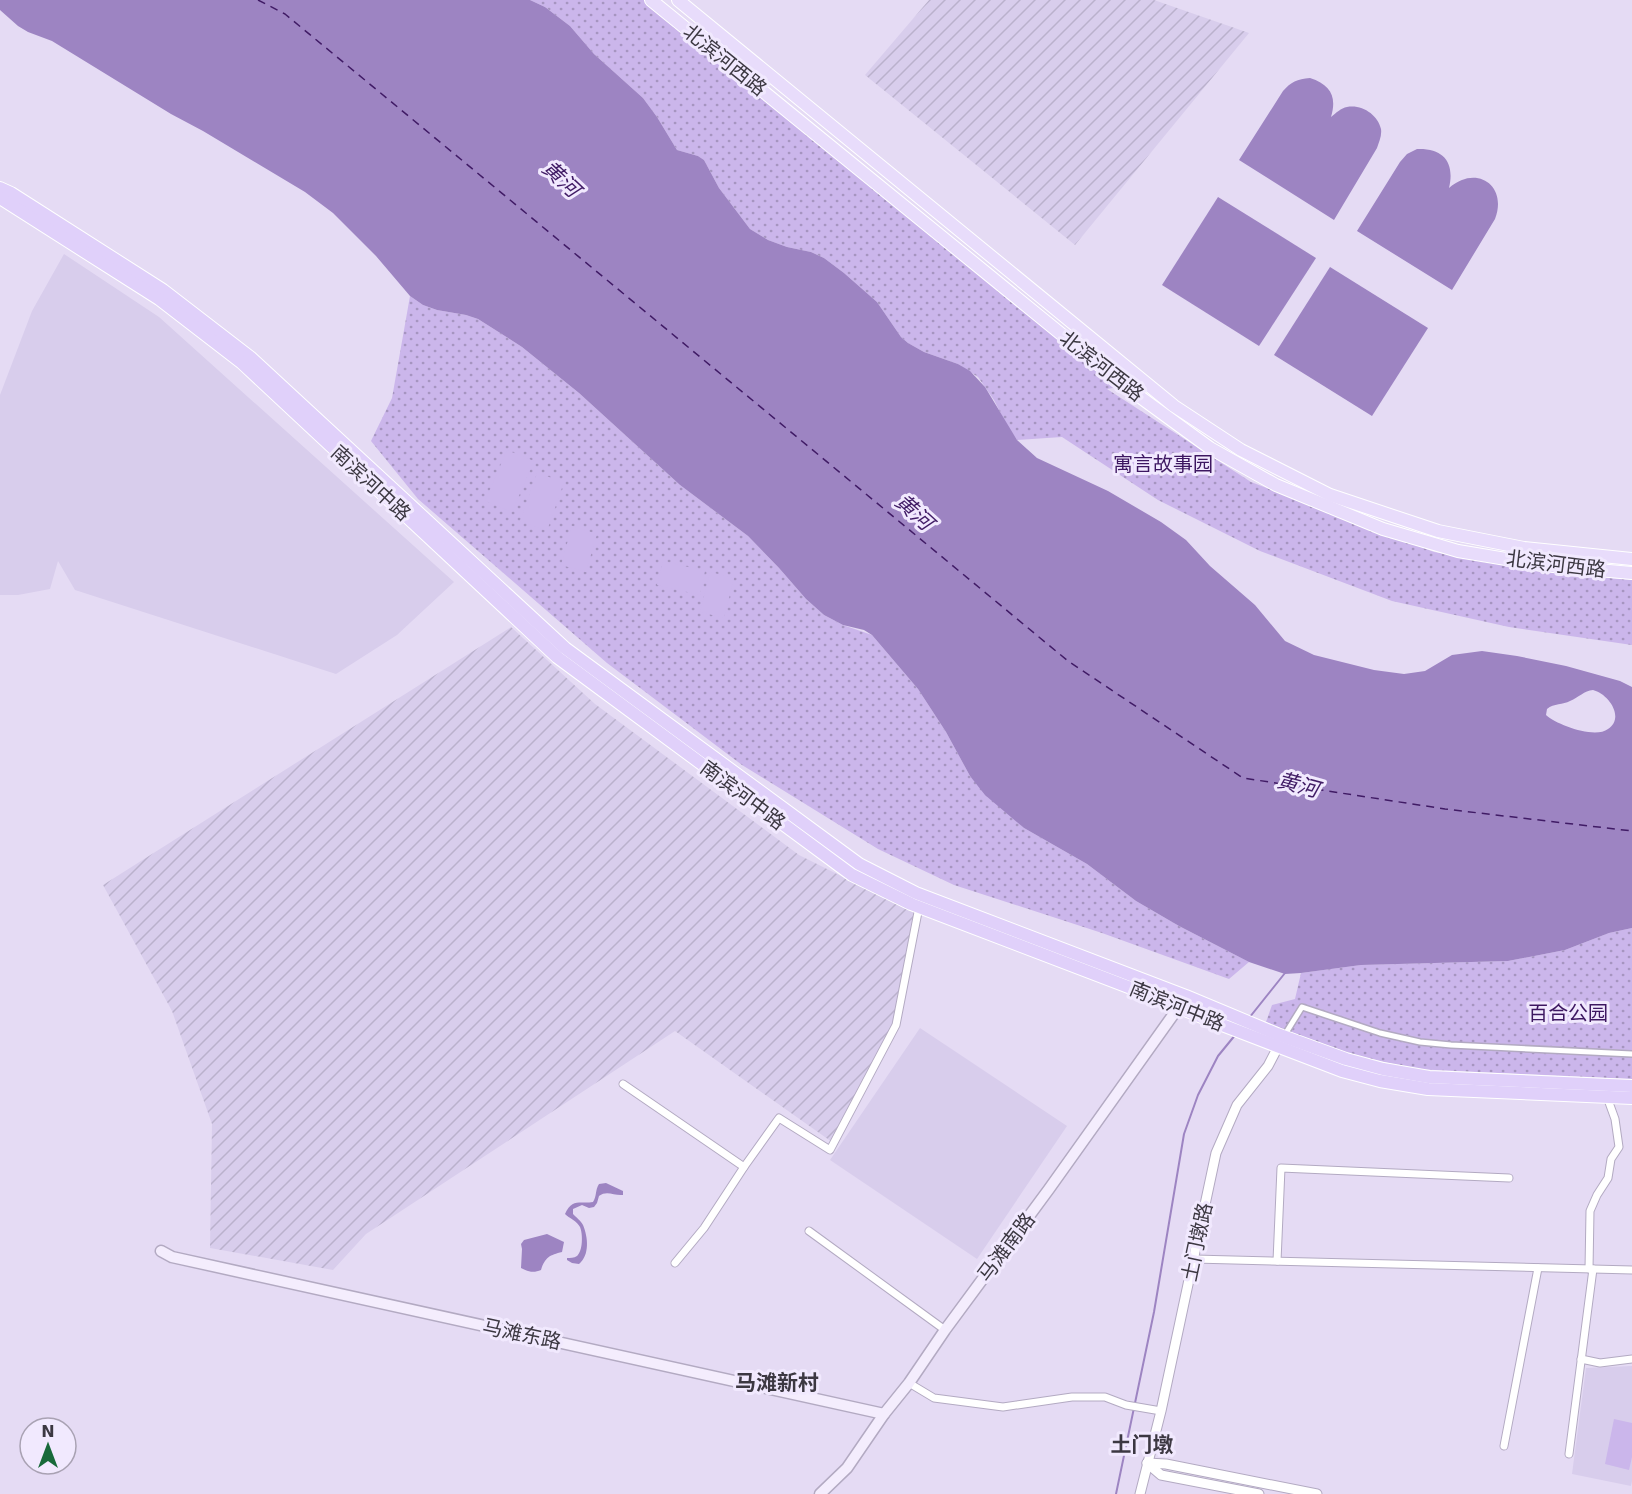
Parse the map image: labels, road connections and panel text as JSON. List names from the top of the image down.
{
  "streets": {
    "highway": ["南滨河中路"],
    "main road": ["北滨河西路", "马滩南路", "马滩东路"],
    "street": ["土门墩路"]
  },
  "crossings": [
    ["南滨河中路", "土门墩路"],
    ["南滨河中路", "马滩南路"],
    ["马滩南路", "马滩东路"]
  ],
  "districts": ["马滩新村", "土门墩"],
  "water": ["黄河"],
  "parks": ["寓言故事园", "百合公园"],
  "north": "top"
}
